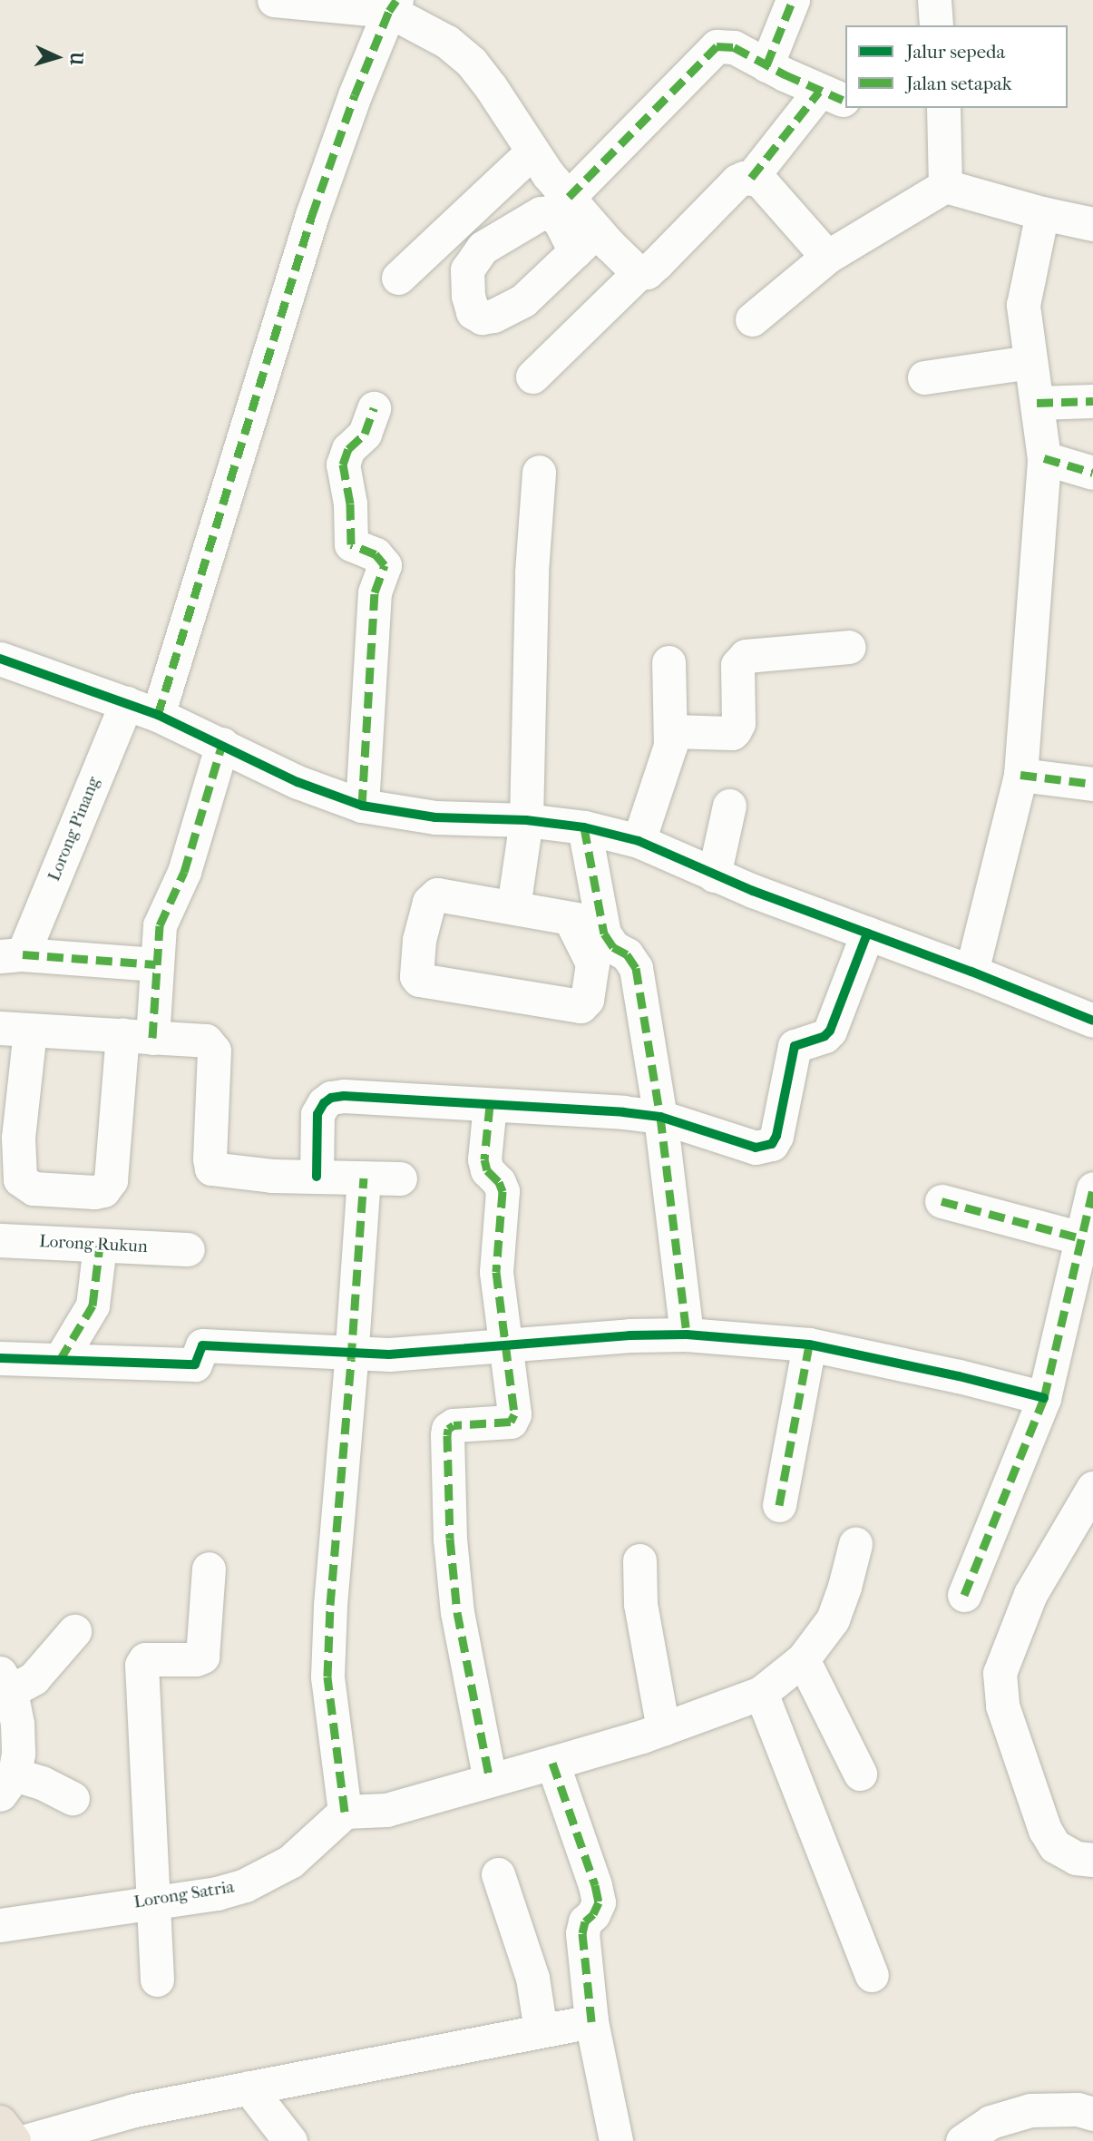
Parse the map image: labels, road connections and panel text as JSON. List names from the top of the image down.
{
  "streets": {
    "street": ["Lorong Pinang", "Lorong Rukun", "Lorong Satria"]
  },
  "legend": ["Jalur sepeda", "Jalan setapak"],
  "north": "right"
}
